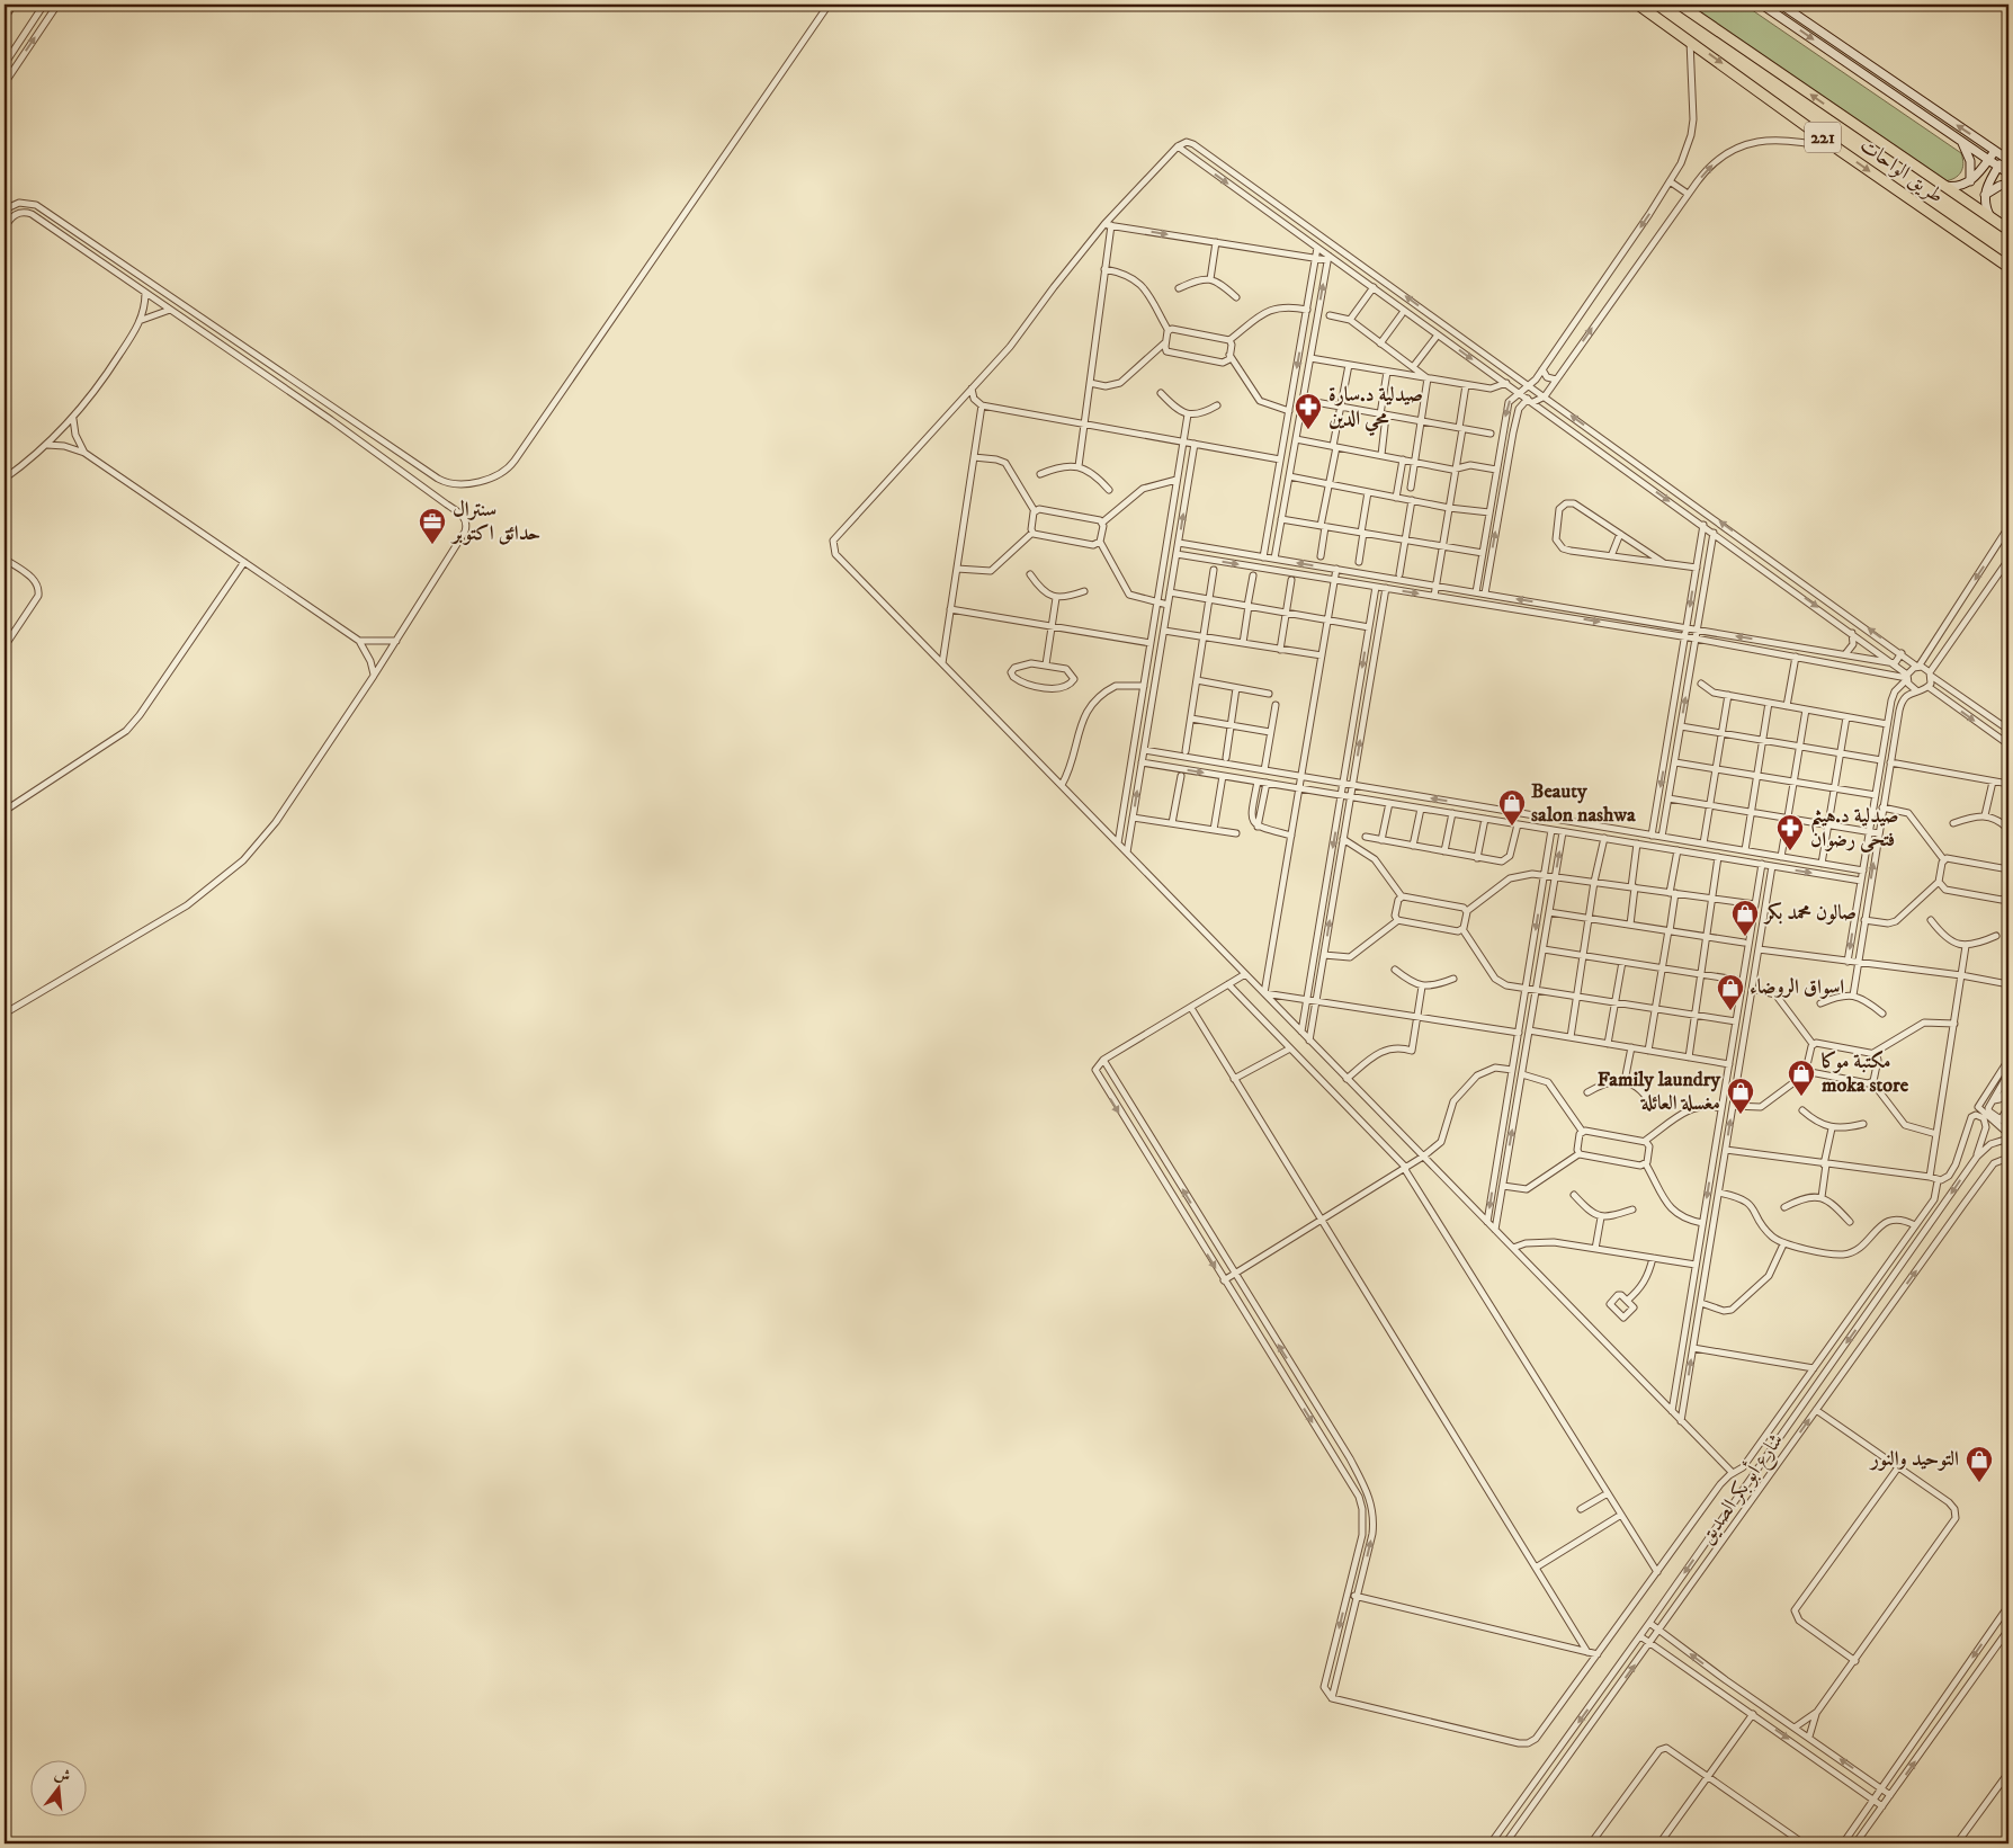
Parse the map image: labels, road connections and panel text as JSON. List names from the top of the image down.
{
  "streets": {
    "highway": ["221", "طريق الواحات"],
    "street": ["شارع أبو بكر الصديق"]
  },
  "places": {
    "pharmacy": ["صيدلية د.سارة محي الدين", "صيدلية د.هيثم فتحى رضوان"],
    "office": ["سنترال حدائق اكتوبر"],
    "shop": [
      "Beauty salon nashwa",
      "صالون محمد بكر",
      "اسواق الروضاء",
      "مكتبة موكا moka store",
      "Family laundry مغسلة العائلة",
      "التوحيد والنور"
    ]
  },
  "north": "top"
}
